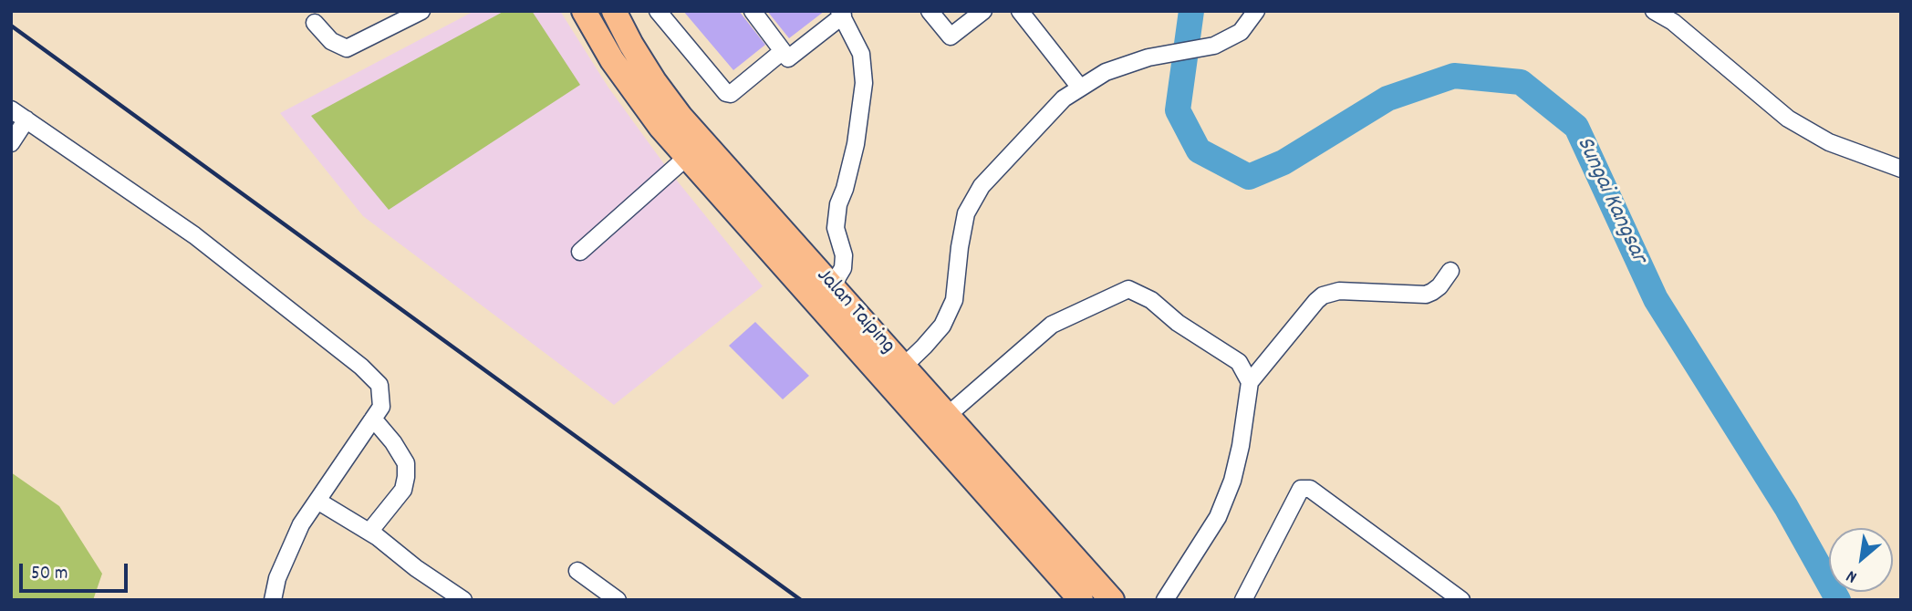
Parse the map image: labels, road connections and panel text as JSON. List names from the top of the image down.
{
  "streets": {
    "highway": ["Jalan Taiping"]
  },
  "water": ["Sungai Kangsar"],
  "scale_bar": "50 m",
  "north": "bottom left"
}
